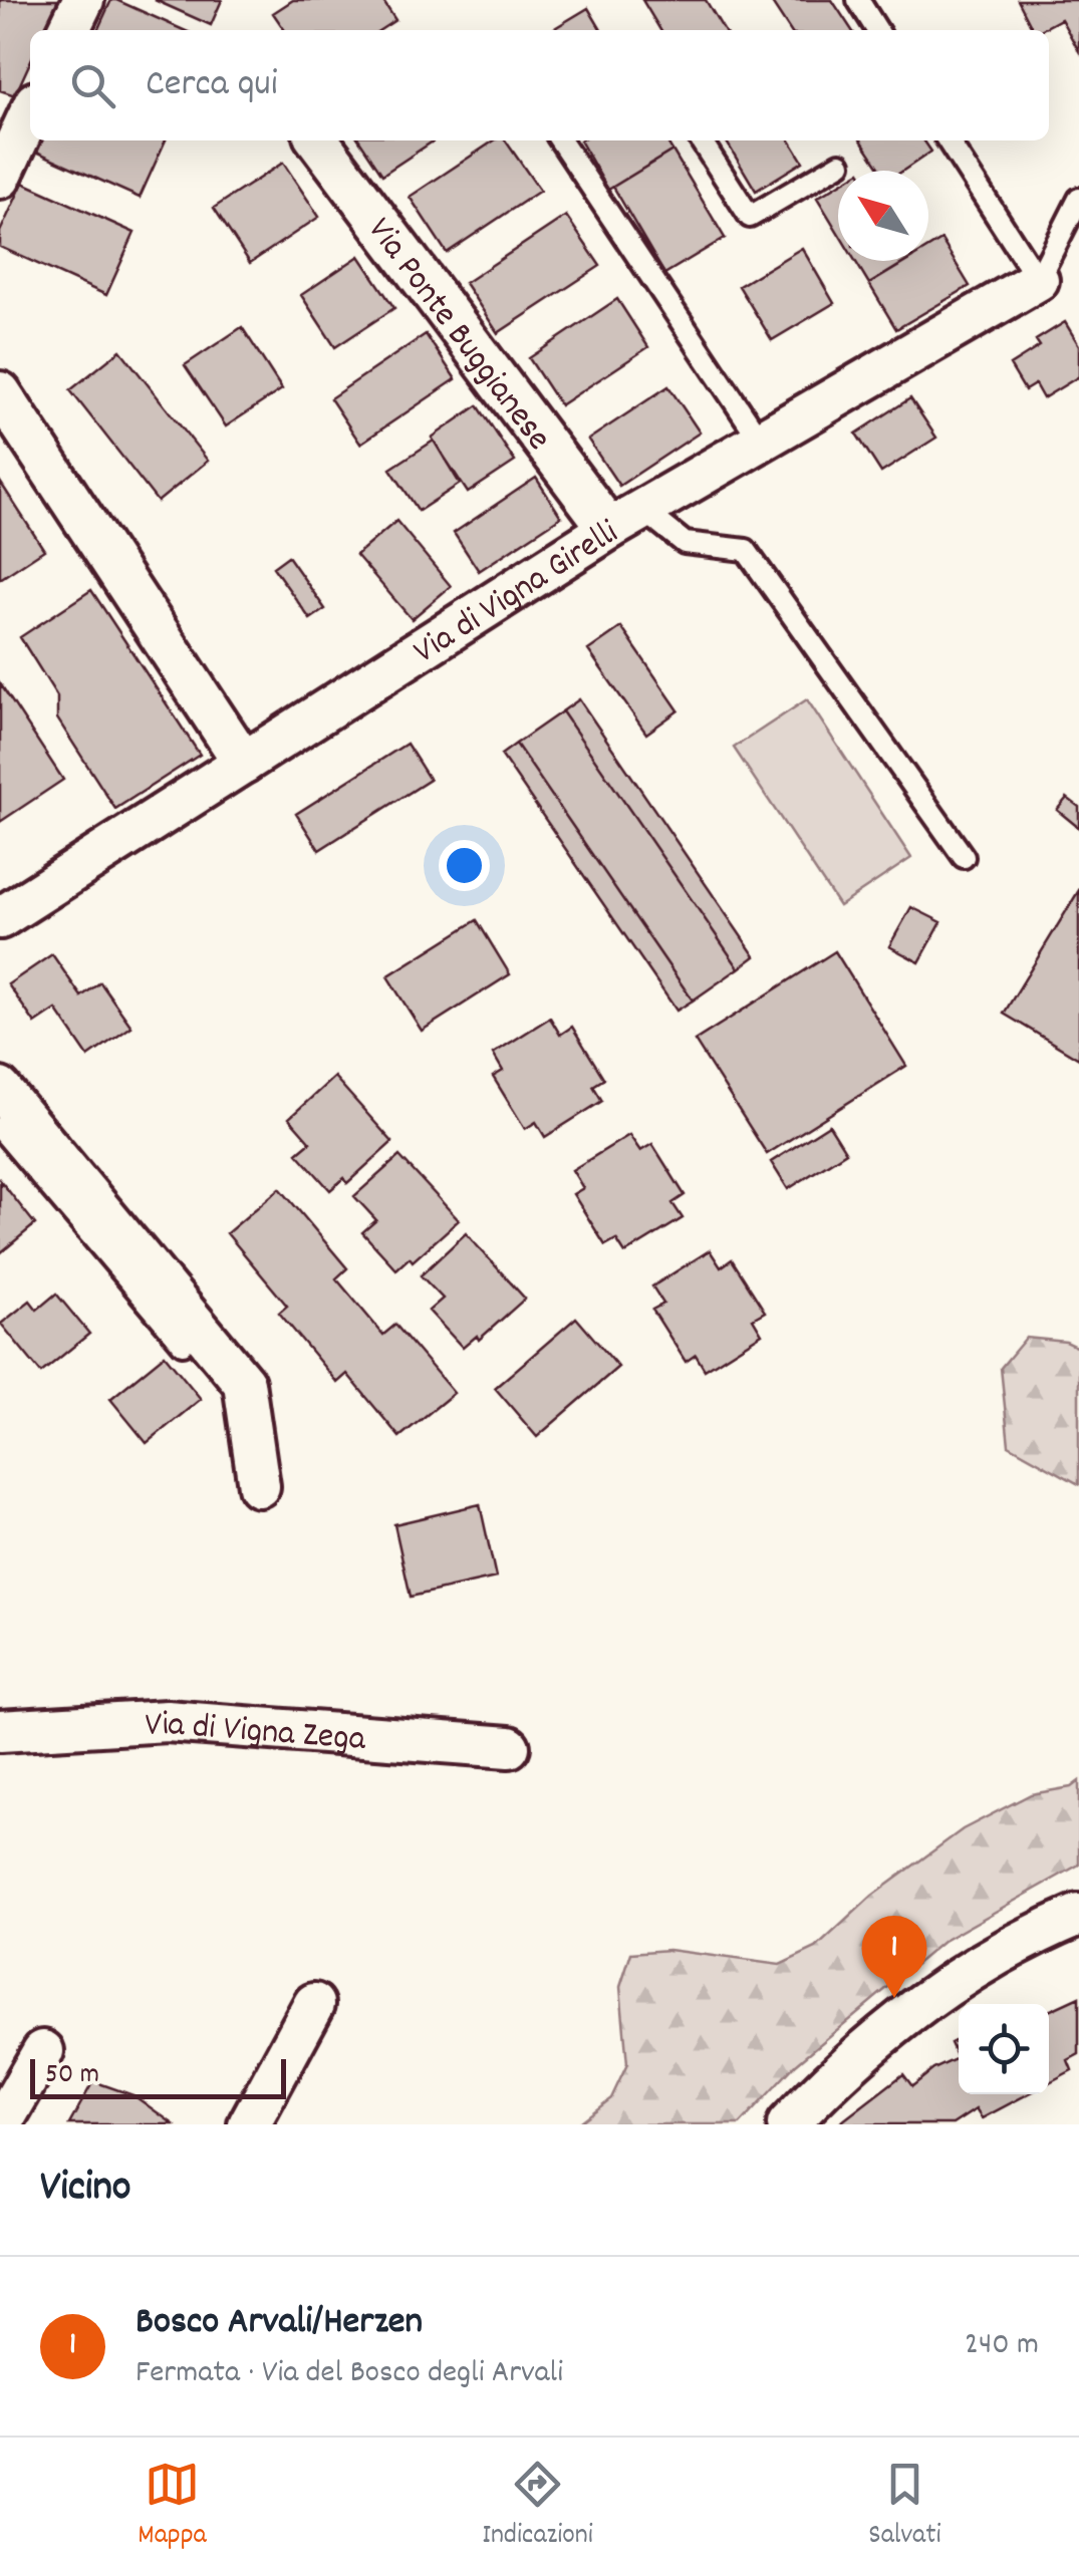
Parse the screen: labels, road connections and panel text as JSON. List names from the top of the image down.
{
  "streets": {
    "street": ["Via Ponte Buggianese", "Via di Vigna Girelli", "Via di Vigna Zega"]
  },
  "crossings": [
    ["Via Ponte Buggianese", "Via di Vigna Girelli"]
  ],
  "scale_bar": "50 m",
  "north": "top left",
  "page": {
    "search": "Cerca qui",
    "pins": "1",
    "scale": "50 m",
    "heading": "Vicino",
    "list": [
      {
        "mark": "1",
        "name": "Bosco Arvali/Herzen",
        "note": "Fermata · Via del Bosco degli Arvali",
        "value": "240 m"
      }
    ],
    "nav": ["Mappa", "Indicazioni", "Salvati"]
  }
}
